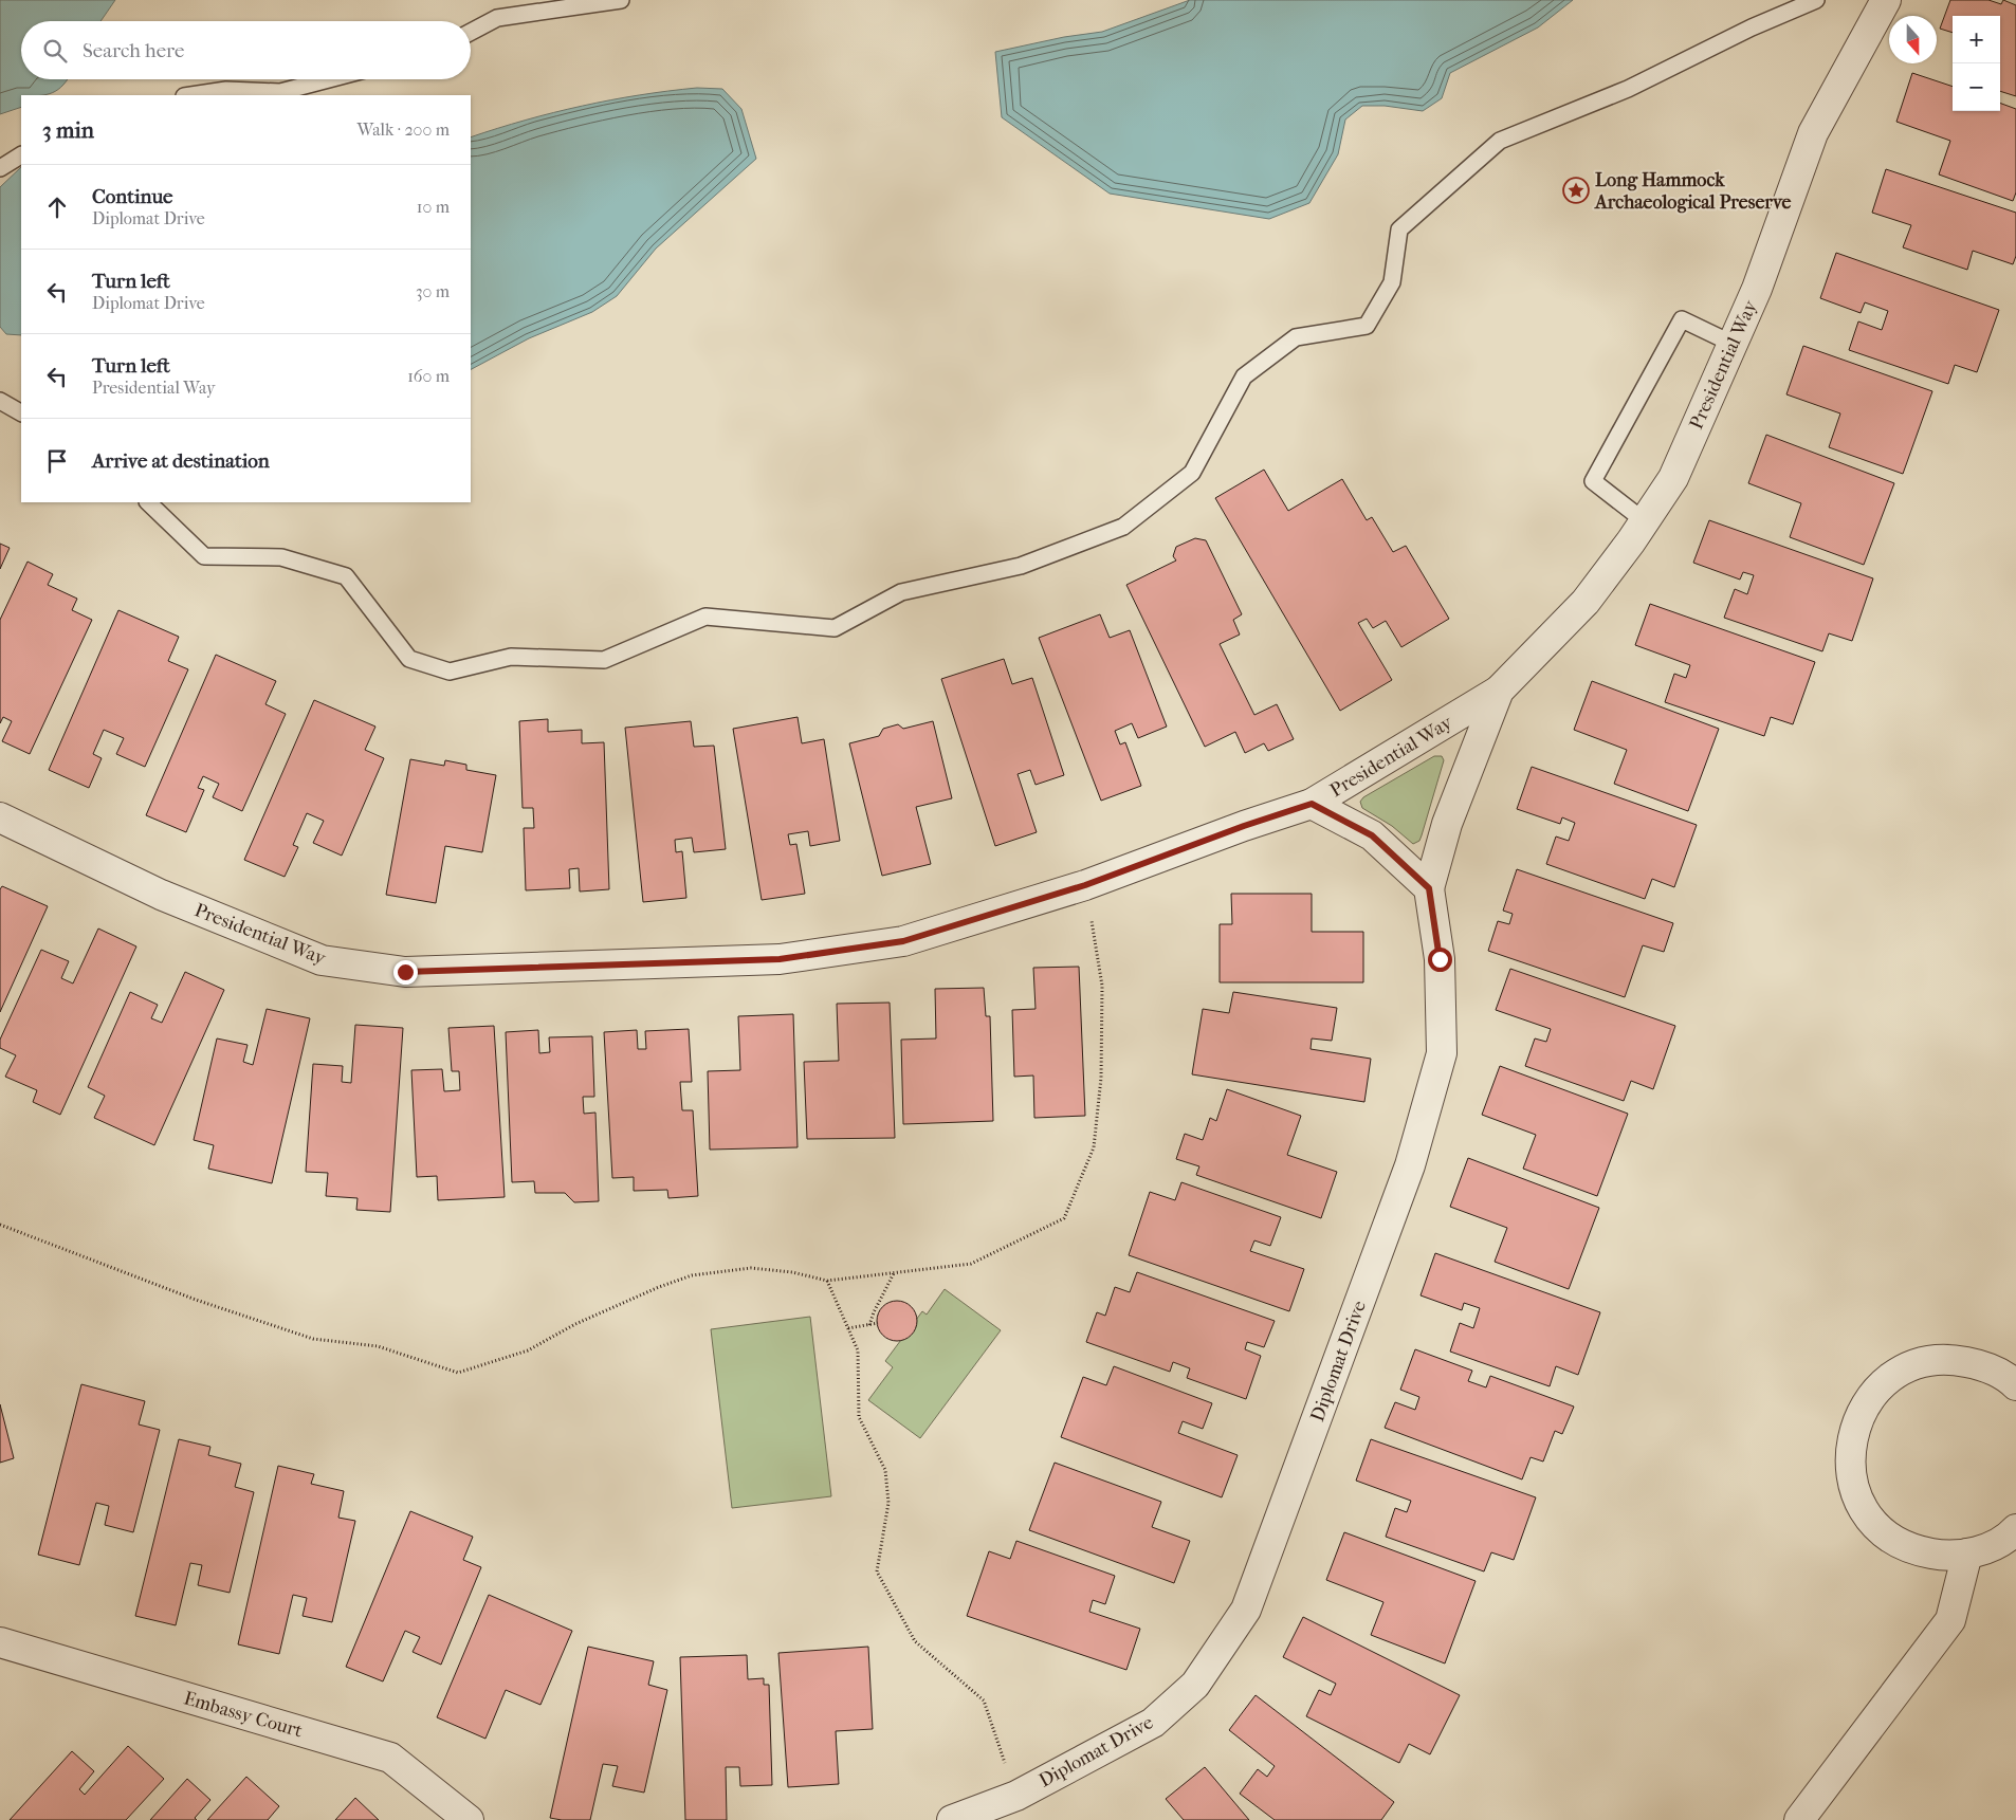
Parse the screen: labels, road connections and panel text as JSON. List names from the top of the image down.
{
  "streets": {
    "street": ["Presidential Way", "Diplomat Drive", "Embassy Court"]
  },
  "crossings": [
    ["Presidential Way", "Diplomat Drive"]
  ],
  "places": {
    "place": ["Long Hammock Archaeological Preserve"]
  },
  "north": "bottom",
  "page": {
    "map_buttons": ["+", "−"],
    "search": "Search here",
    "heading": ["3 min", "Walk · 200 m"],
    "list": [
      ["Continue", "Diplomat Drive", "10 m"],
      ["Turn left", "Diplomat Drive", "30 m"],
      ["Turn left", "Presidential Way", "160 m"],
      "Arrive at destination"
    ]
  }
}
